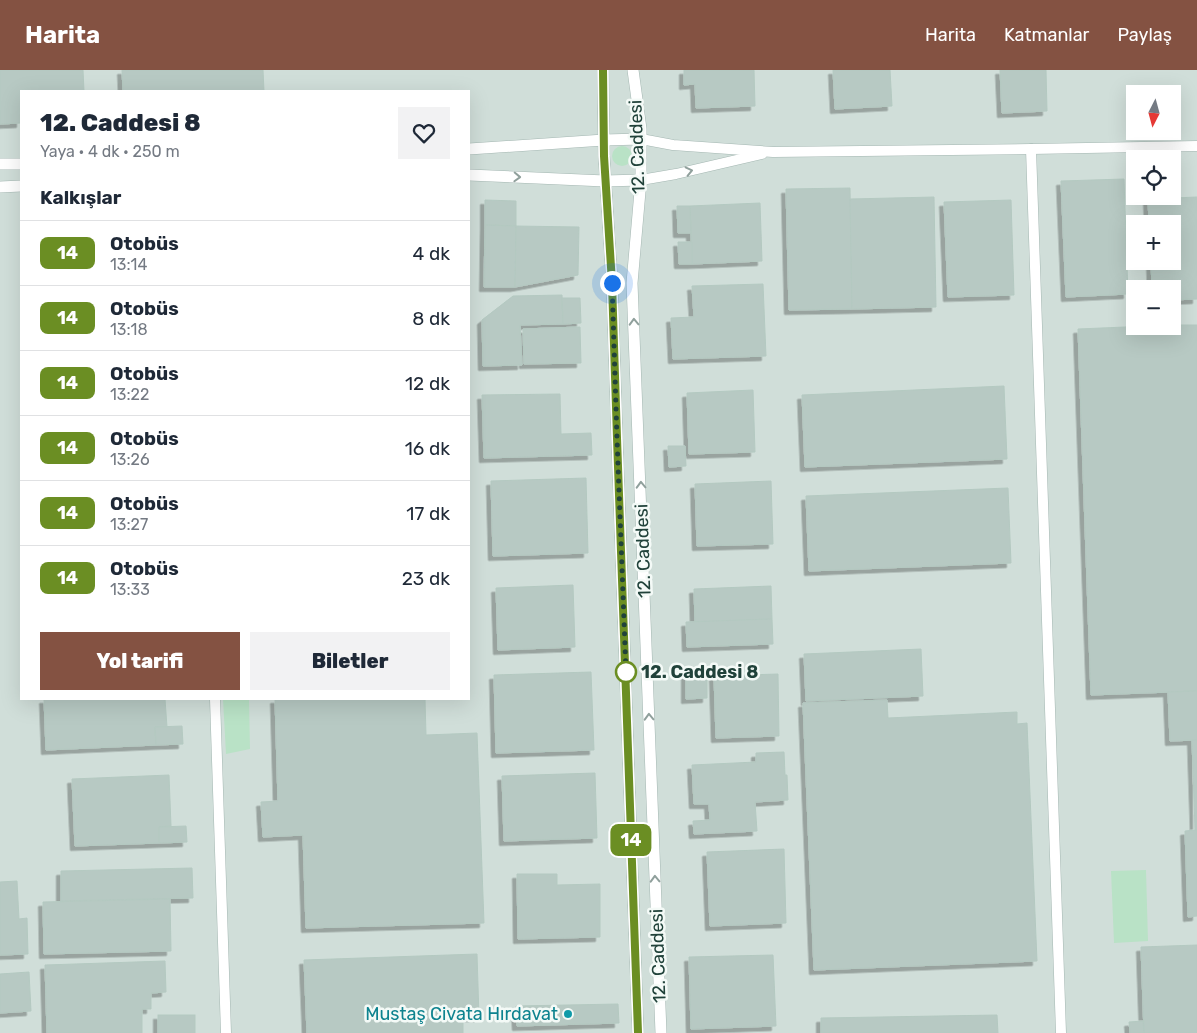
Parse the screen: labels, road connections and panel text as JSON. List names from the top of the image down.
{
  "streets": {
    "street": ["12. Caddesi"]
  },
  "places": ["12. Caddesi 8", "Mustaş Civata Hırdavat"],
  "lines": ["bus line 14"],
  "north": "bottom",
  "page": {
    "header": "Harita",
    "nav": ["Harita", "Katmanlar", "Paylaş"],
    "on_map": "14",
    "map_buttons": ["+", "−"],
    "heading": [
      ["12. Caddesi 8", "Yaya · 4 dk · 250 m"],
      "Kalkışlar"
    ],
    "list": [
      {
        "mark": "14",
        "name": "Otobüs",
        "note": "13:14",
        "value": "4 dk"
      },
      {
        "mark": "14",
        "name": "Otobüs",
        "note": "13:18",
        "value": "8 dk"
      },
      {
        "mark": "14",
        "name": "Otobüs",
        "note": "13:22",
        "value": "12 dk"
      },
      {
        "mark": "14",
        "name": "Otobüs",
        "note": "13:26",
        "value": "16 dk"
      },
      {
        "mark": "14",
        "name": "Otobüs",
        "note": "13:27",
        "value": "17 dk"
      },
      {
        "mark": "14",
        "name": "Otobüs",
        "note": "13:33",
        "value": "23 dk"
      }
    ],
    "buttons": ["Yol tarifi", "Biletler"]
  }
}
